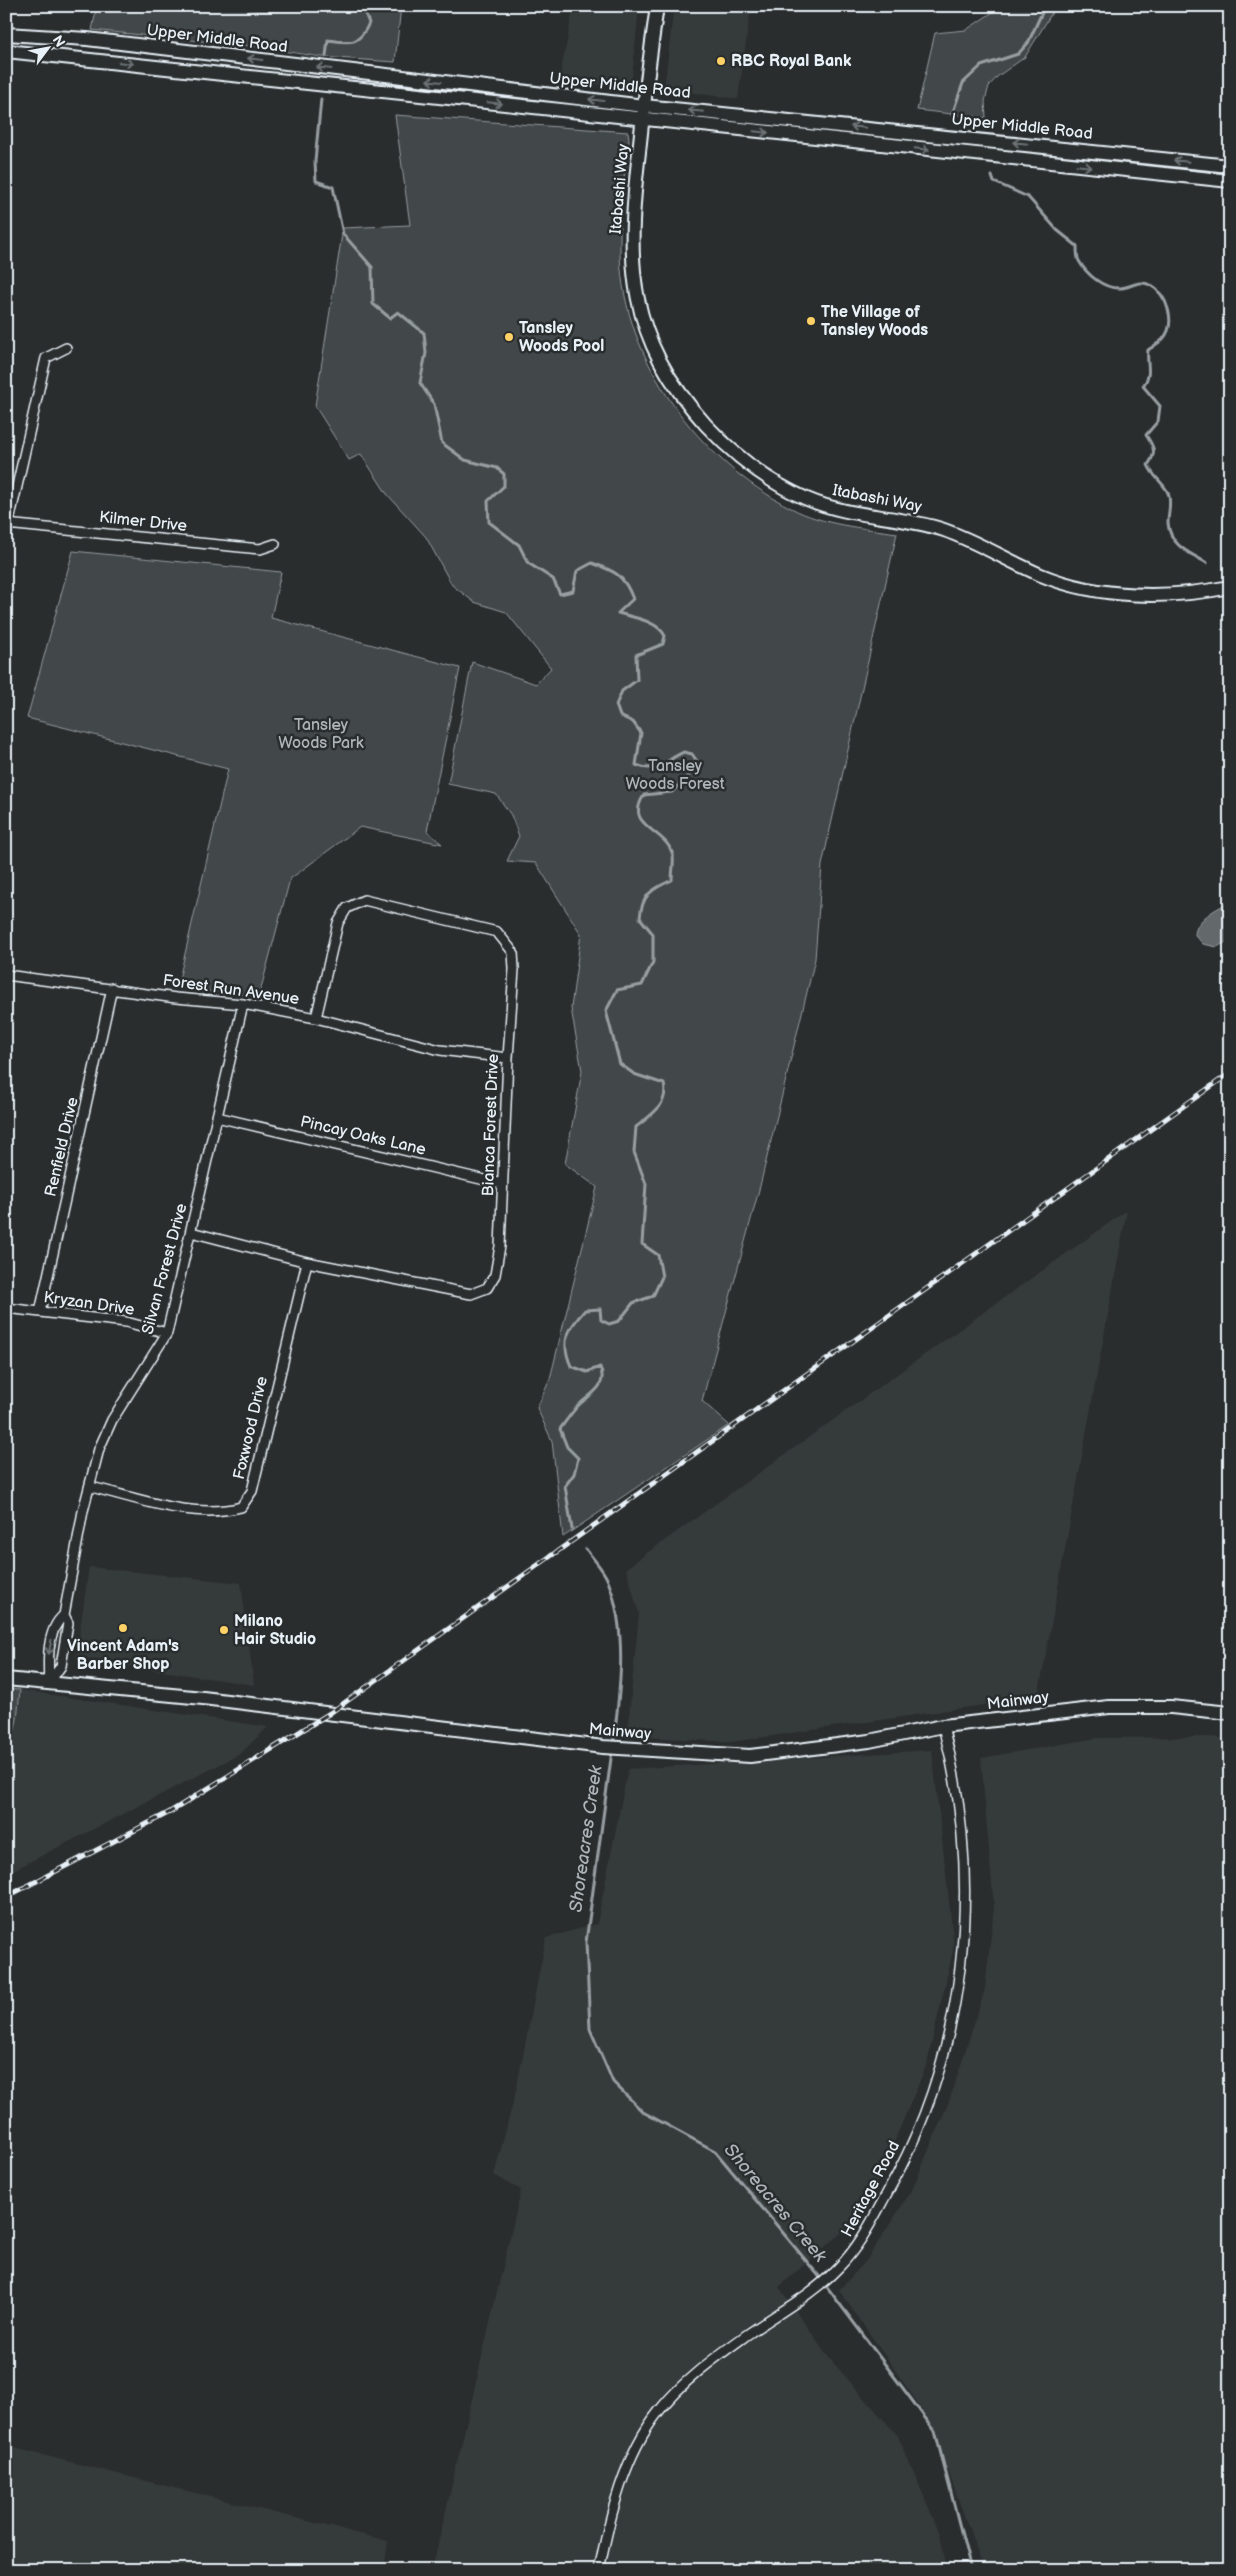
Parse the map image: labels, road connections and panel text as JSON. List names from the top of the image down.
{
  "streets": {
    "main road": ["Upper Middle Road", "Itabashi Way", "Mainway"],
    "street": [
      "Kilmer Drive",
      "Forest Run Avenue",
      "Bianca Forest Drive",
      "Pincay Oaks Lane",
      "Renfield Drive",
      "Silvan Forest Drive",
      "Kryzan Drive",
      "Foxwood Drive",
      "Heritage Road"
    ]
  },
  "crossings": [
    ["Upper Middle Road", "Itabashi Way"],
    ["Forest Run Avenue", "Bianca Forest Drive"],
    ["Forest Run Avenue", "Renfield Drive"],
    ["Forest Run Avenue", "Silvan Forest Drive"],
    ["Bianca Forest Drive", "Pincay Oaks Lane"],
    ["Bianca Forest Drive", "Silvan Forest Drive"],
    ["Bianca Forest Drive", "Foxwood Drive"],
    ["Pincay Oaks Lane", "Silvan Forest Drive"],
    ["Renfield Drive", "Kryzan Drive"],
    ["Silvan Forest Drive", "Kryzan Drive"],
    ["Silvan Forest Drive", "Foxwood Drive"],
    ["Silvan Forest Drive", "Mainway"],
    ["Mainway", "Heritage Road"]
  ],
  "water": ["Shoreacres Creek"],
  "parks": ["Tansley Woods Park", "Tansley Woods Forest"],
  "places": [
    "RBC Royal Bank",
    "The Village of Tansley Woods",
    "Tansley Woods Pool",
    "Vincent Adam's Barber Shop",
    "Milano Hair Studio"
  ],
  "north": "top right"
}
